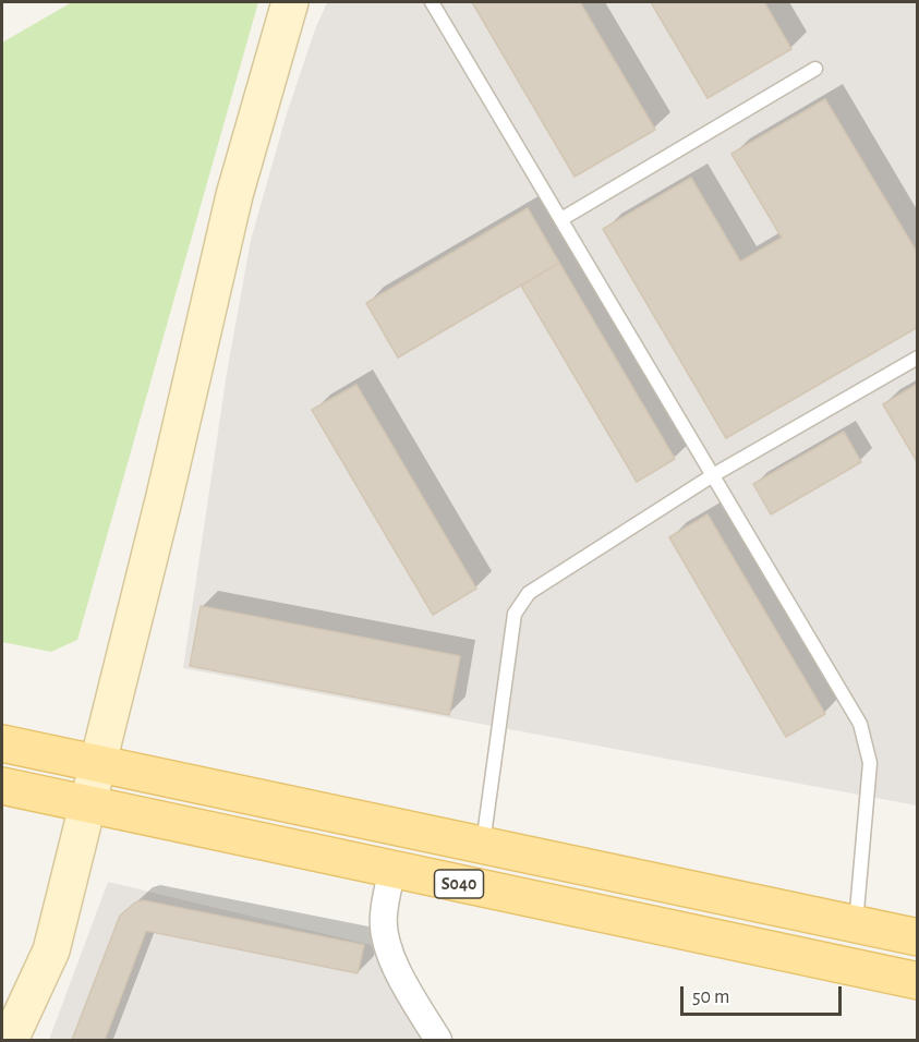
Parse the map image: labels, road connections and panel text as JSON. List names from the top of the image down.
{
  "streets": {
    "main road": ["S040"]
  },
  "scale_bar": "50 m"
}
